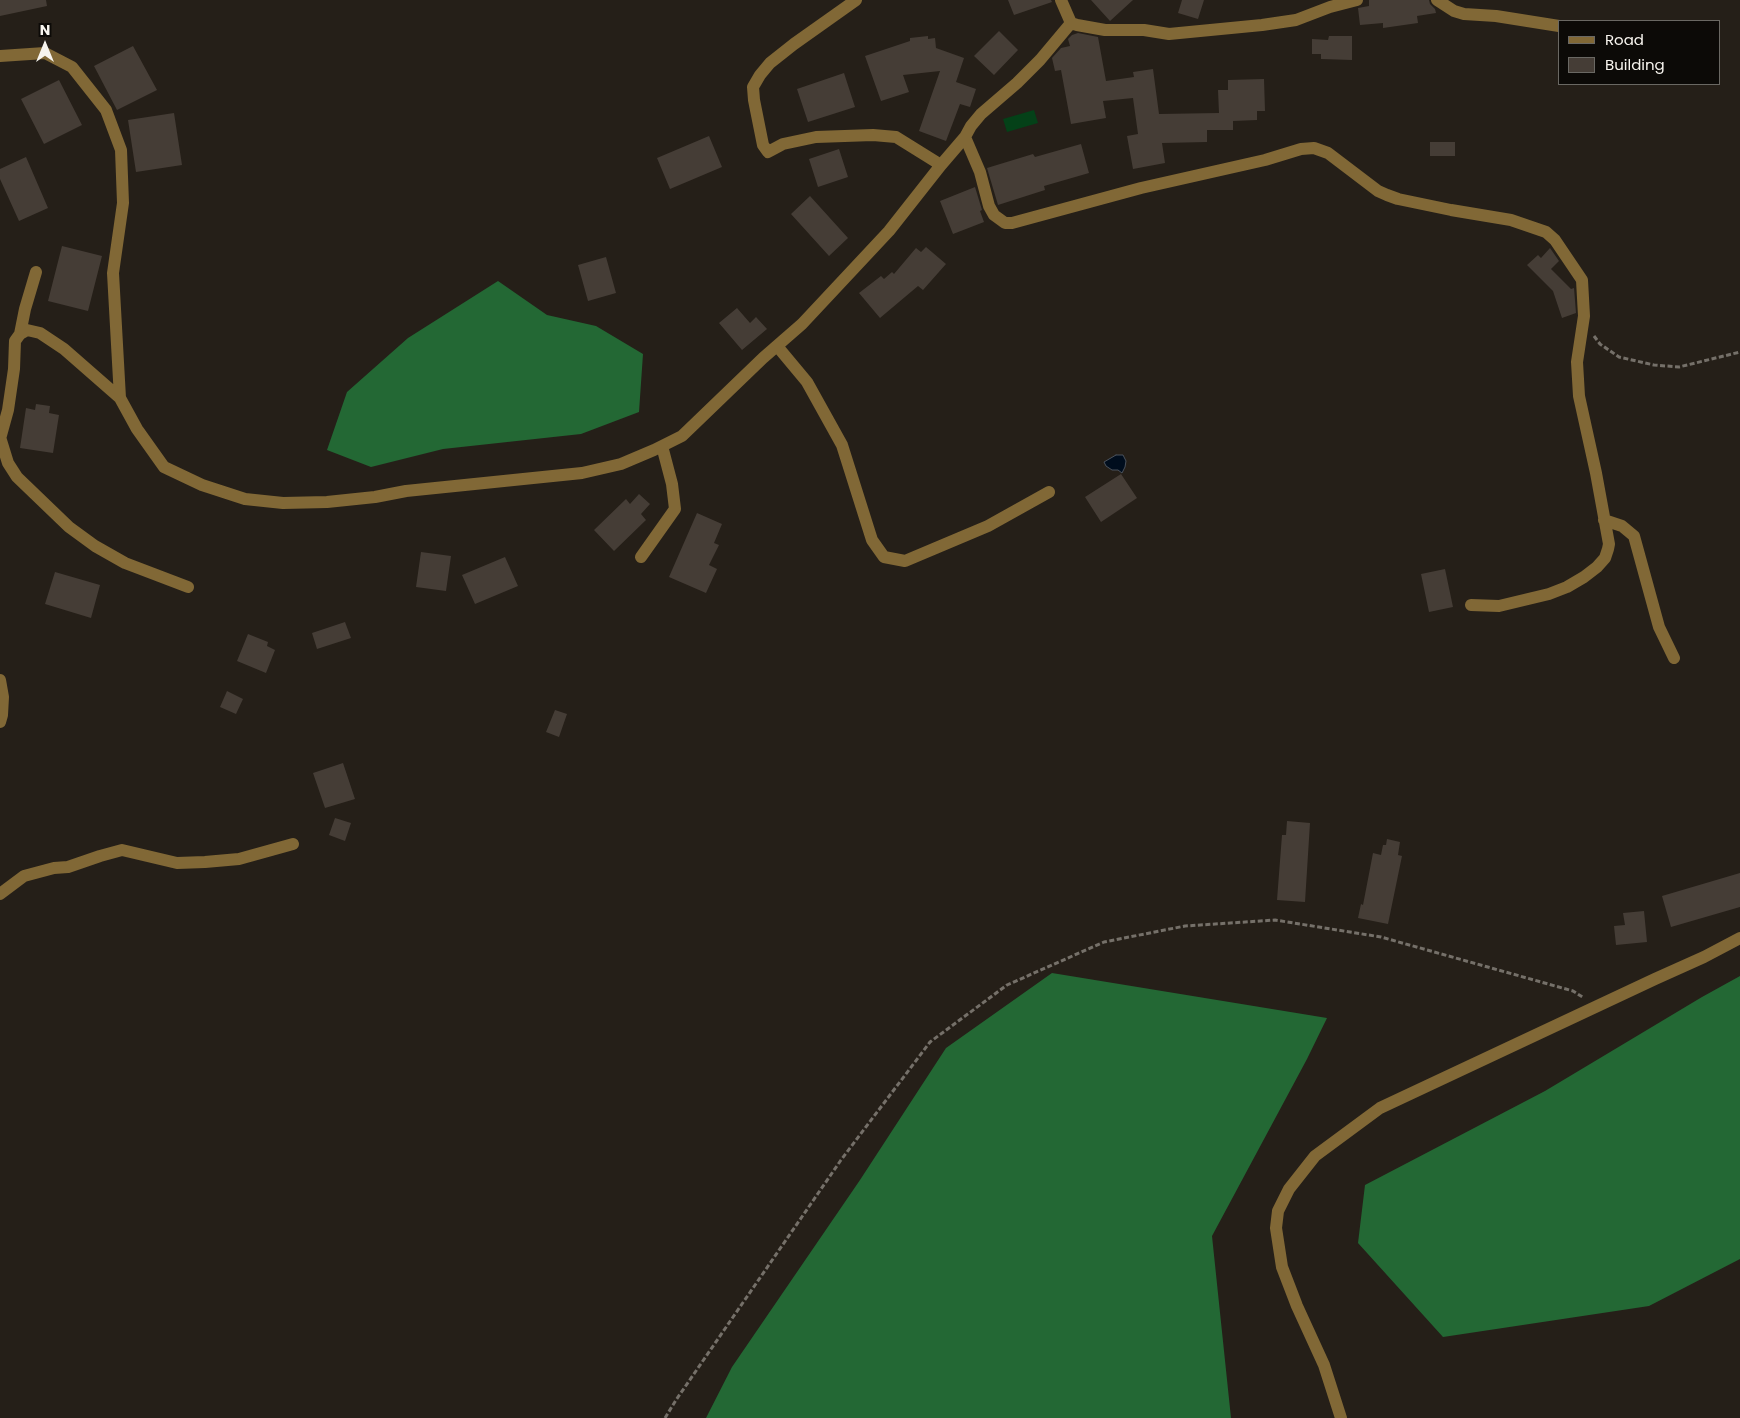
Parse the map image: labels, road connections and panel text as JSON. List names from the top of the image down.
{
  "legend": ["Road", "Building"],
  "north": "top"
}
